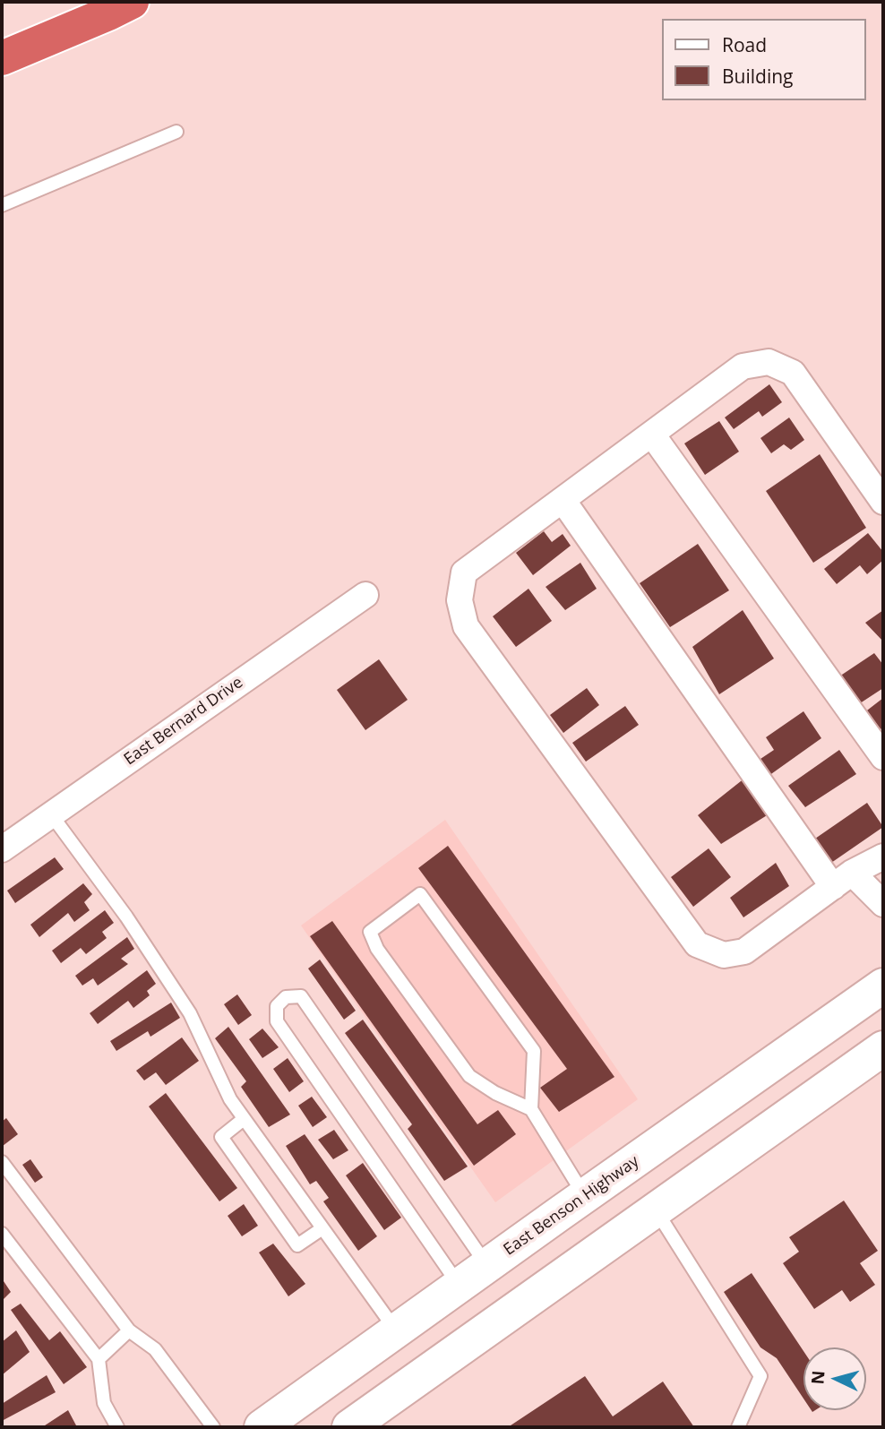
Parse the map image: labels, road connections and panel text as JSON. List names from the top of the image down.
{
  "streets": {
    "main road": ["East Benson Highway"],
    "street": ["East Bernard Drive"]
  },
  "legend": ["Road", "Building"],
  "north": "left"
}
